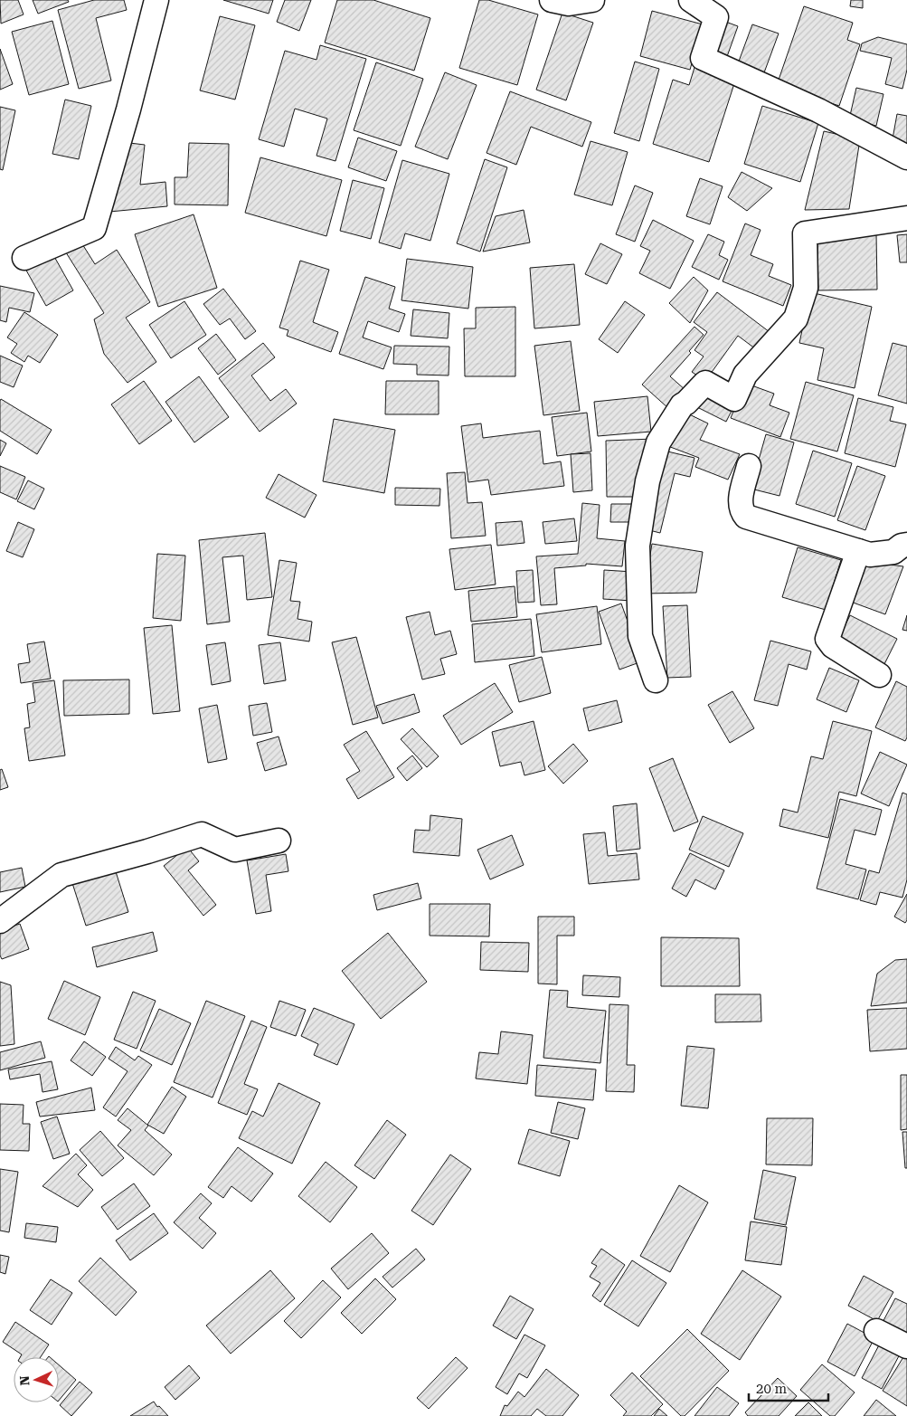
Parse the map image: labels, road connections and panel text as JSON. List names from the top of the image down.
{
  "scale_bar": "20 m",
  "north": "left"
}
